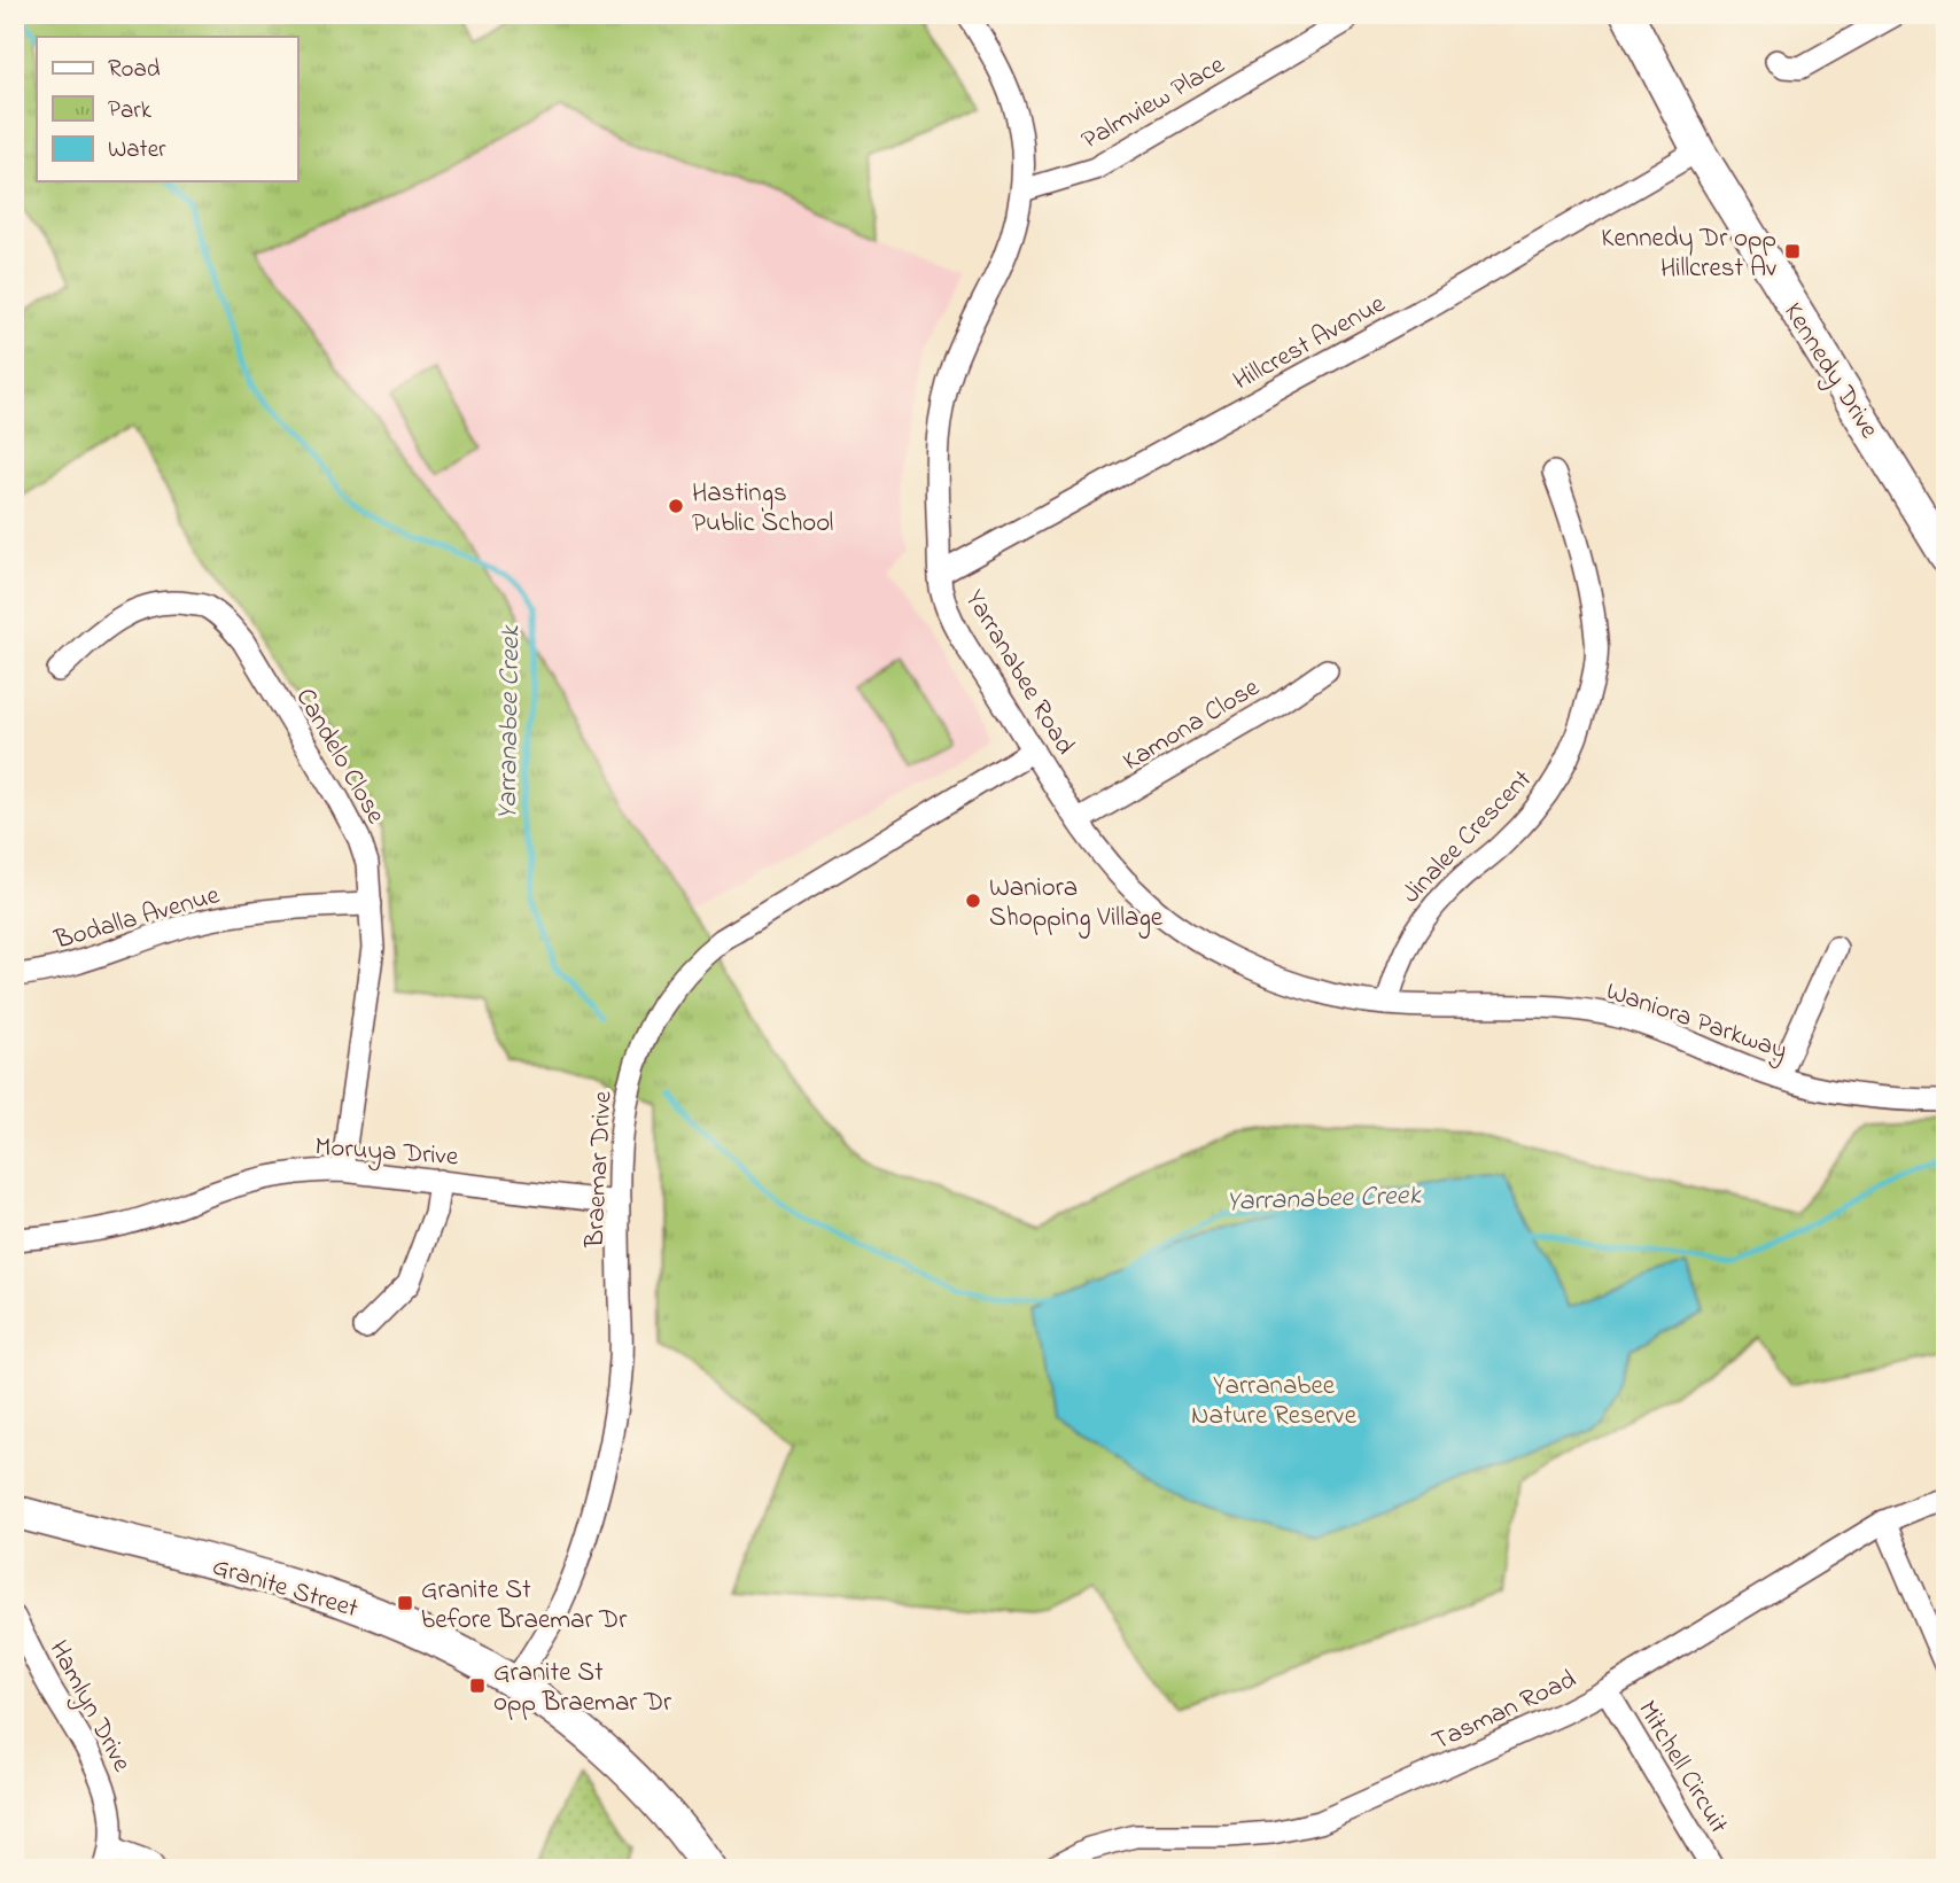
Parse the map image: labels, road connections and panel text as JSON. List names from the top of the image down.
{
  "streets": {
    "street": [
      "Palmview Place",
      "Hillcrest Avenue",
      "Kennedy Drive",
      "Yarranabee Road",
      "Kamona Close",
      "Candelo Close",
      "Jinalee Crescent",
      "Bodalla Avenue",
      "Waniora Parkway",
      "Moruya Drive",
      "Braemar Drive",
      "Granite Street",
      "Hamlyn Drive",
      "Tasman Road",
      "Mitchell Circuit"
    ]
  },
  "crossings": [
    ["Palmview Place", "Yarranabee Road"],
    ["Hillcrest Avenue", "Kennedy Drive"],
    ["Hillcrest Avenue", "Yarranabee Road"],
    ["Yarranabee Road", "Kamona Close"],
    ["Yarranabee Road", "Waniora Parkway"],
    ["Yarranabee Road", "Braemar Drive"],
    ["Candelo Close", "Bodalla Avenue"],
    ["Candelo Close", "Moruya Drive"],
    ["Jinalee Crescent", "Waniora Parkway"],
    ["Moruya Drive", "Braemar Drive"],
    ["Braemar Drive", "Granite Street"],
    ["Tasman Road", "Mitchell Circuit"]
  ],
  "water": ["Yarranabee Creek"],
  "parks": ["Yarranabee Nature Reserve"],
  "places": {
    "transit": ["Kennedy Dr opp Hillcrest Av", "Granite St before Braemar Dr", "Granite St opp Braemar Dr"],
    "other": ["Hastings Public School", "Waniora Shopping Village"]
  },
  "legend": ["Road", "Park", "Water"]
}
